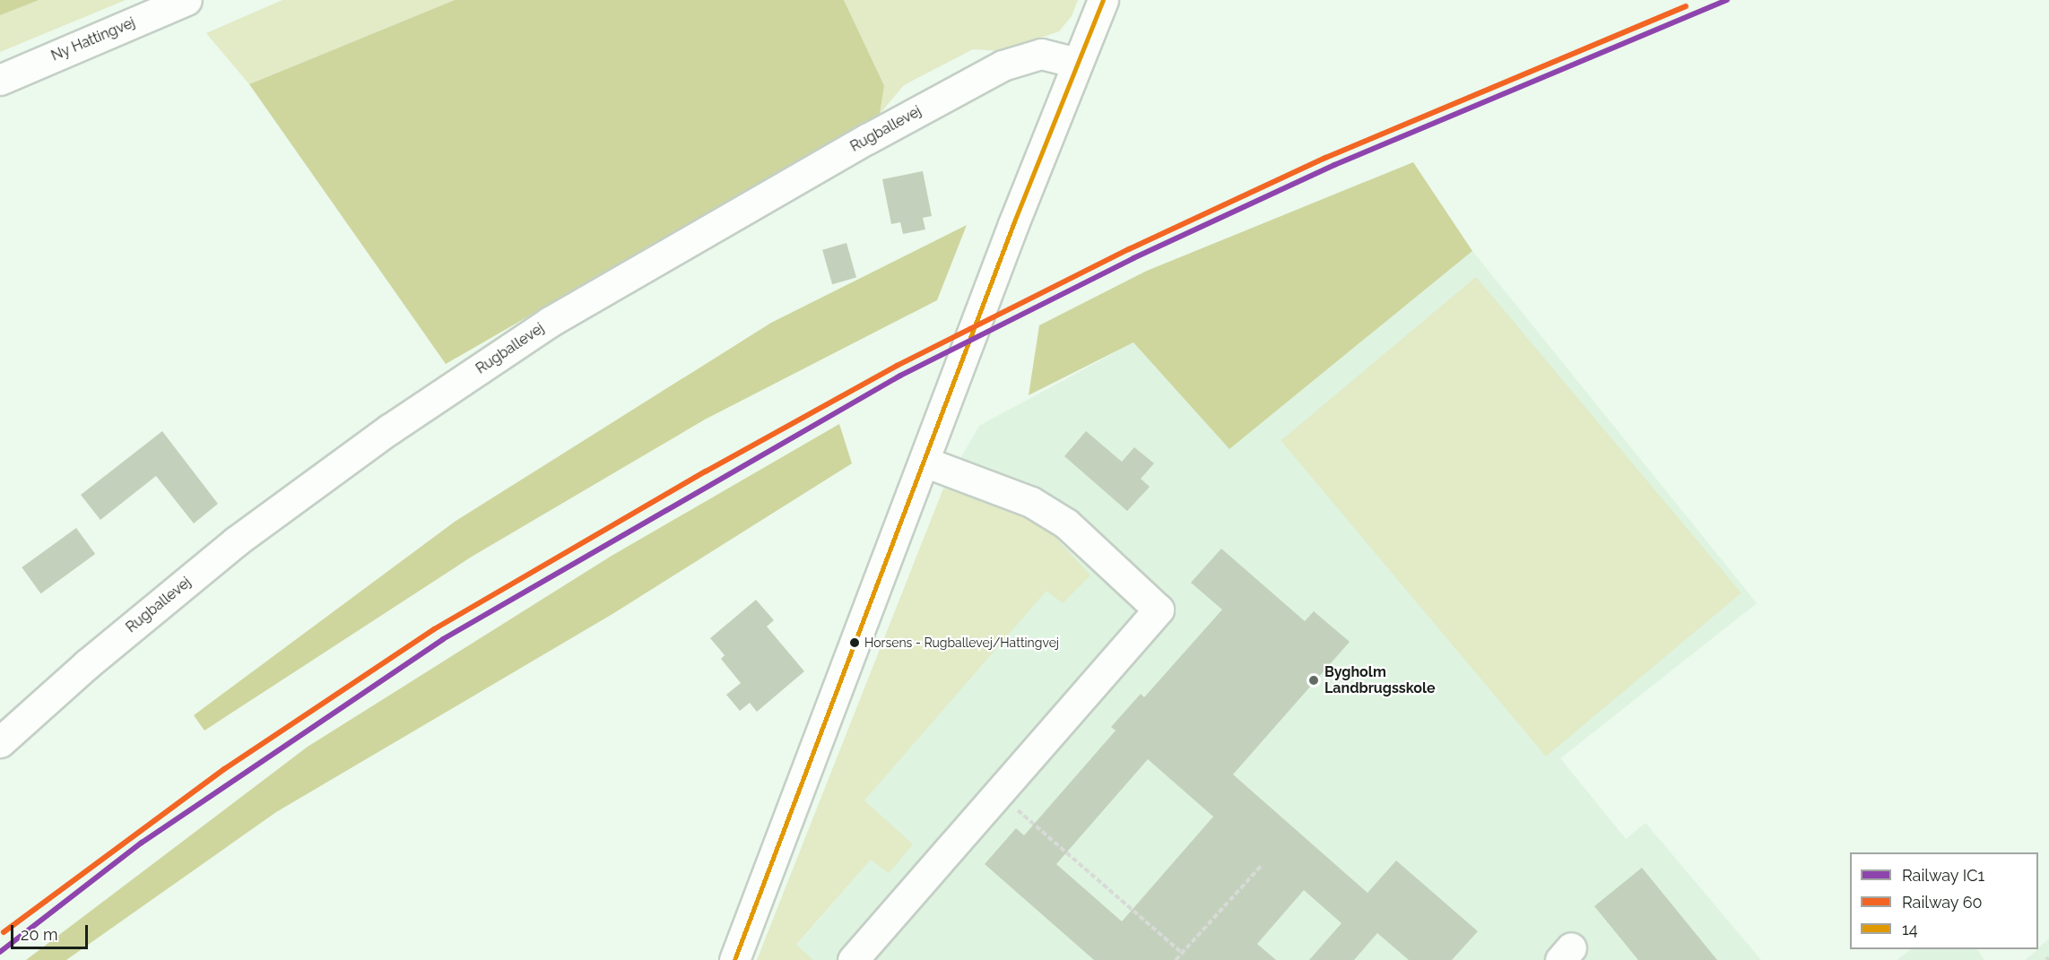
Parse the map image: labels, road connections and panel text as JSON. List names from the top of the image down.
{
  "streets": {
    "street": ["Ny Hattingvej", "Rugballevej"]
  },
  "places": ["Horsens - Rugballevej/Hattingvej", "Bygholm Landbrugsskole"],
  "lines": ["rail line IC1", "transit line 14", "rail line 60"],
  "legend": ["Railway IC1", "Railway 60", "14"],
  "scale_bar": "20 m"
}
